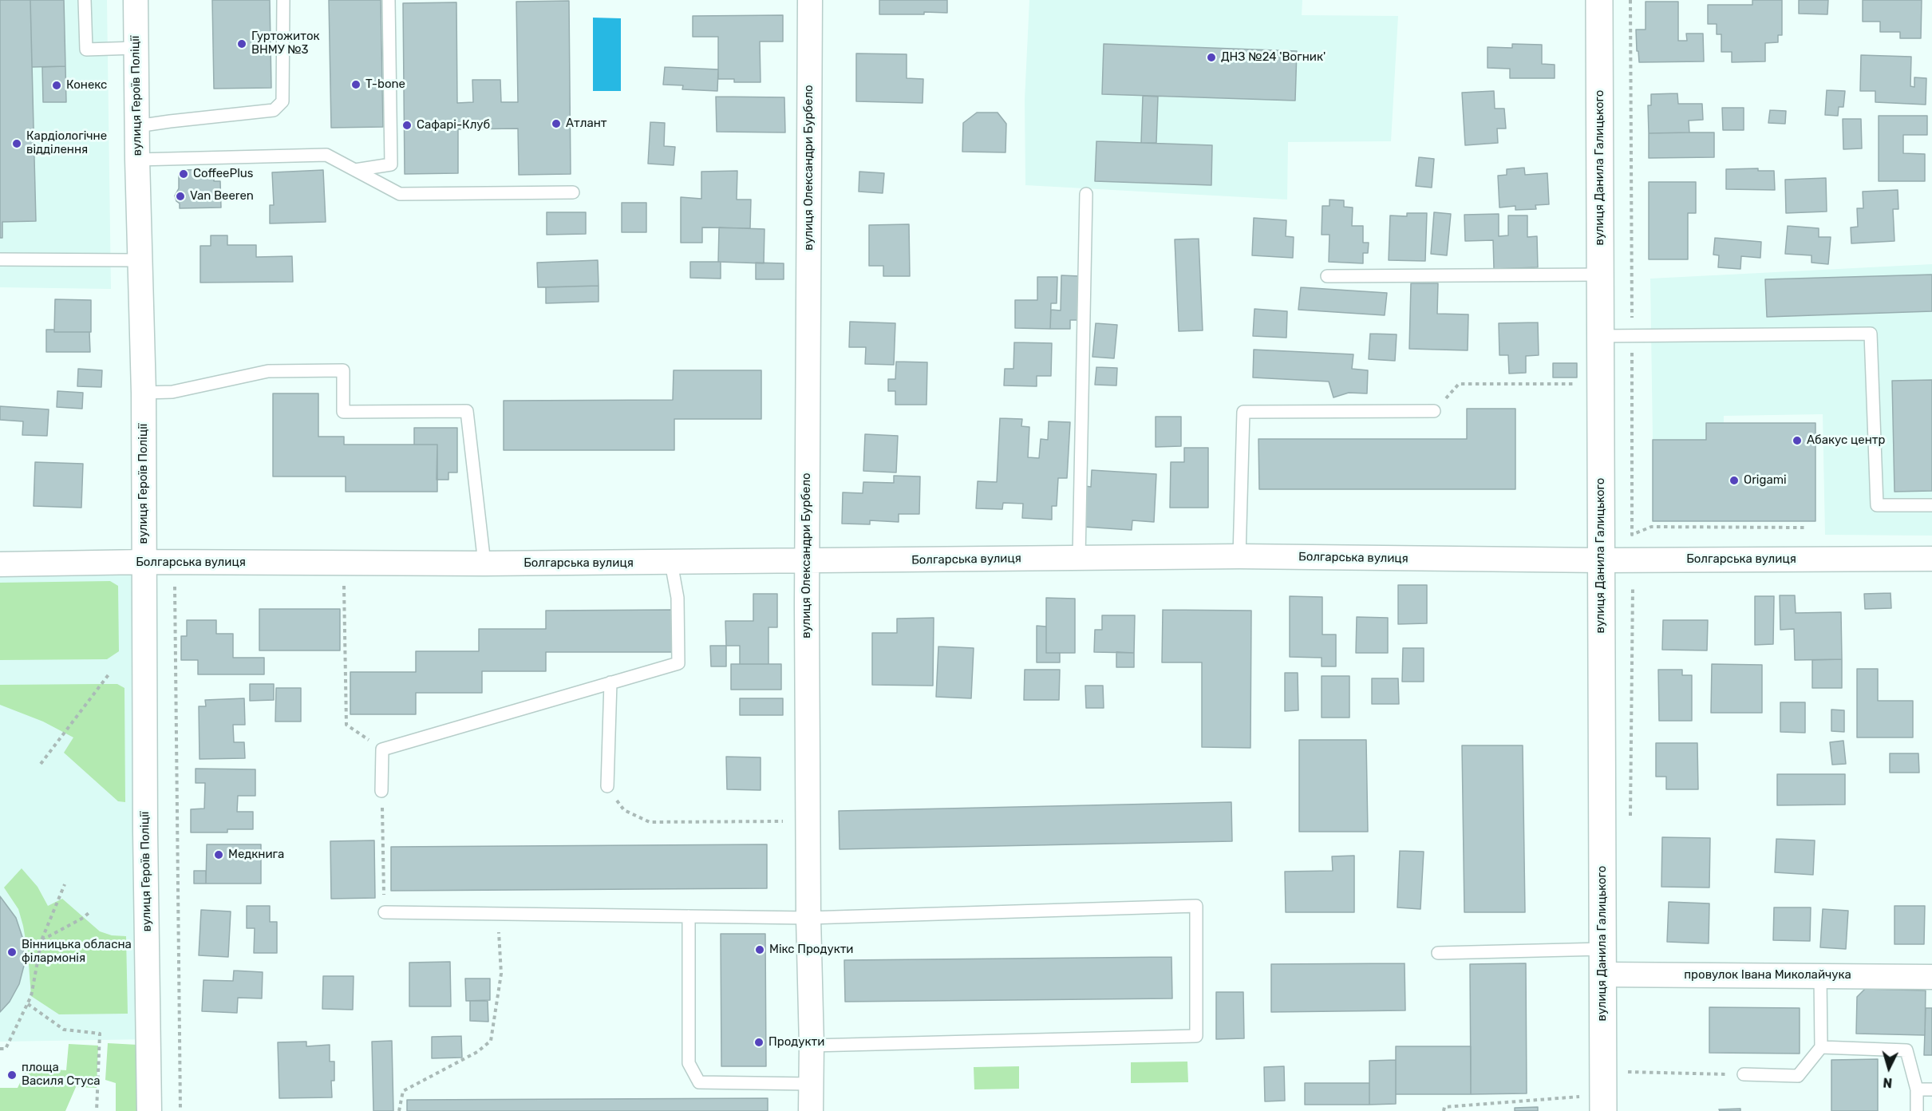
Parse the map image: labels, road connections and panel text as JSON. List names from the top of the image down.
{
  "streets": {
    "main road": ["вулиця Данила Галицького"],
    "street": [
      "вулиця Героїв Поліції",
      "вулиця Олександри Бурбело",
      "Болгарська вулиця",
      "провулок Івана Миколайчука"
    ]
  },
  "crossings": [
    ["вулиця Героїв Поліції", "Болгарська вулиця"],
    ["вулиця Олександри Бурбело", "Болгарська вулиця"],
    ["вулиця Данила Галицького", "Болгарська вулиця"],
    ["вулиця Данила Галицького", "провулок Івана Миколайчука"]
  ],
  "places": [
    "Гуртожиток ВНМУ №3",
    "ДНЗ №24 'Вогник'",
    "T-bone",
    "Конекс",
    "Атлант",
    "Сафарі-Клуб",
    "Кардіологічне відділення",
    "CoffeePlus",
    "Van Beeren",
    "Абакус центр",
    "Origami",
    "Медкнига",
    "Мікс Продукти",
    "Вінницька обласна філармонія",
    "Продукти",
    "площа Василя Стуса"
  ],
  "north": "bottom"
}
